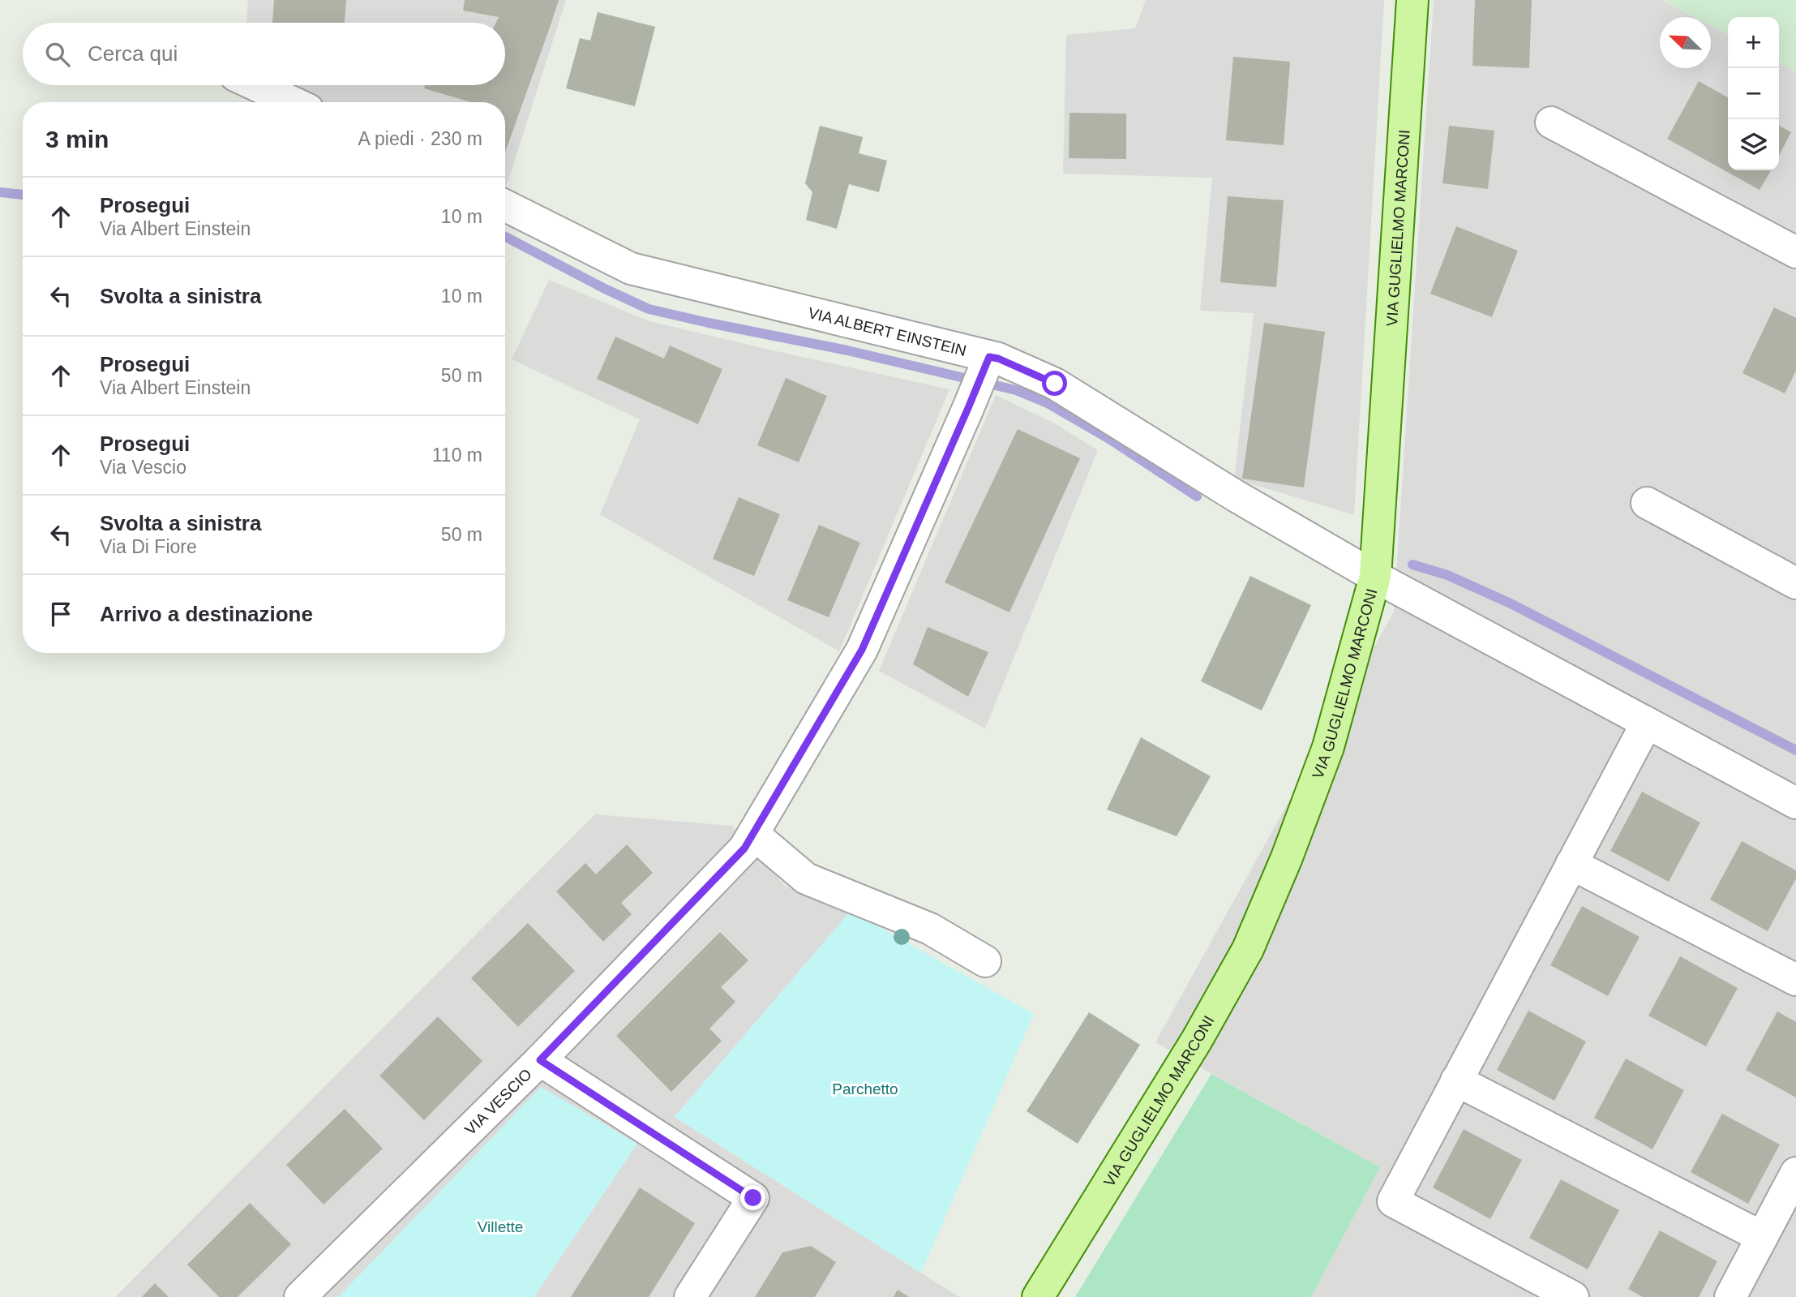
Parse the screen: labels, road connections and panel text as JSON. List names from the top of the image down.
{
  "streets": {
    "main road": ["VIA GUGLIELMO MARCONI"],
    "street": ["VIA ALBERT EINSTEIN", "VIA VESCIO"]
  },
  "crossings": [
    ["VIA GUGLIELMO MARCONI", "VIA ALBERT EINSTEIN"],
    ["VIA ALBERT EINSTEIN", "VIA VESCIO"]
  ],
  "parks": ["Parchetto", "Villette"],
  "north": "top left",
  "page": {
    "map_buttons": ["+", "−"],
    "search": "Cerca qui",
    "heading": ["3 min", "A piedi · 230 m"],
    "list": [
      ["Prosegui", "Via Albert Einstein", "10 m"],
      ["Svolta a sinistra", "10 m"],
      ["Prosegui", "Via Albert Einstein", "50 m"],
      ["Prosegui", "Via Vescio", "110 m"],
      ["Svolta a sinistra", "Via Di Fiore", "50 m"],
      "Arrivo a destinazione"
    ]
  }
}
